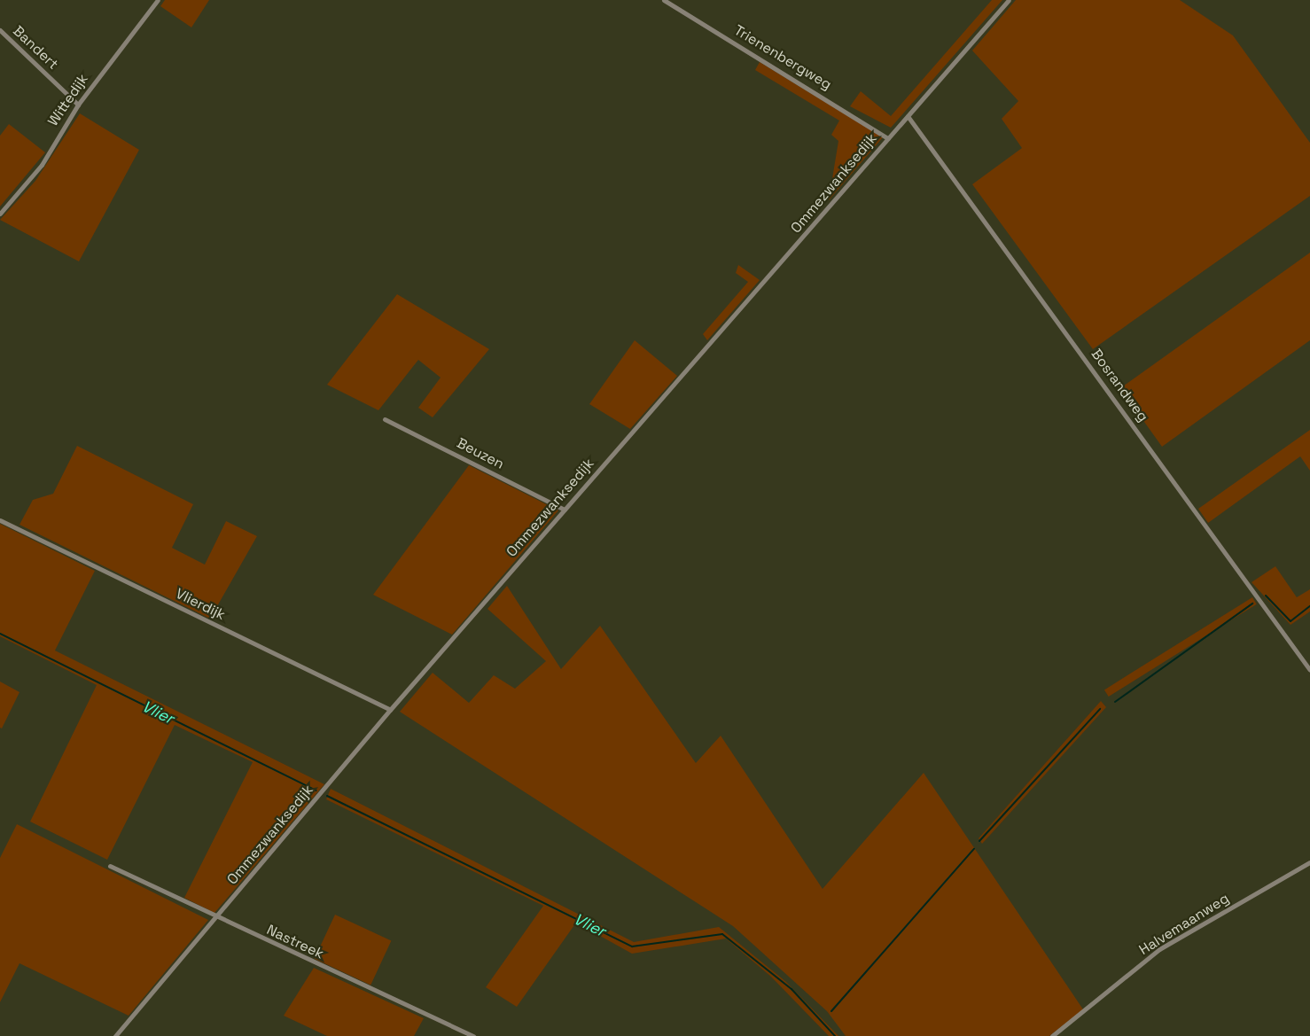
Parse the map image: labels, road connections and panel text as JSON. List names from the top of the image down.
{
  "streets": {
    "street": [
      "Bandert",
      "Trienenbergweg",
      "Wittedijk",
      "Ommezwanksedijk",
      "Bosrandweg",
      "Beuzen",
      "Vlierdijk",
      "Halvemaanweg",
      "Nastreek"
    ]
  },
  "crossings": [
    ["Bandert", "Wittedijk"],
    ["Trienenbergweg", "Ommezwanksedijk"],
    ["Ommezwanksedijk", "Bosrandweg"],
    ["Ommezwanksedijk", "Beuzen"],
    ["Ommezwanksedijk", "Vlierdijk"],
    ["Ommezwanksedijk", "Nastreek"]
  ],
  "water": ["Vlier"]
}
